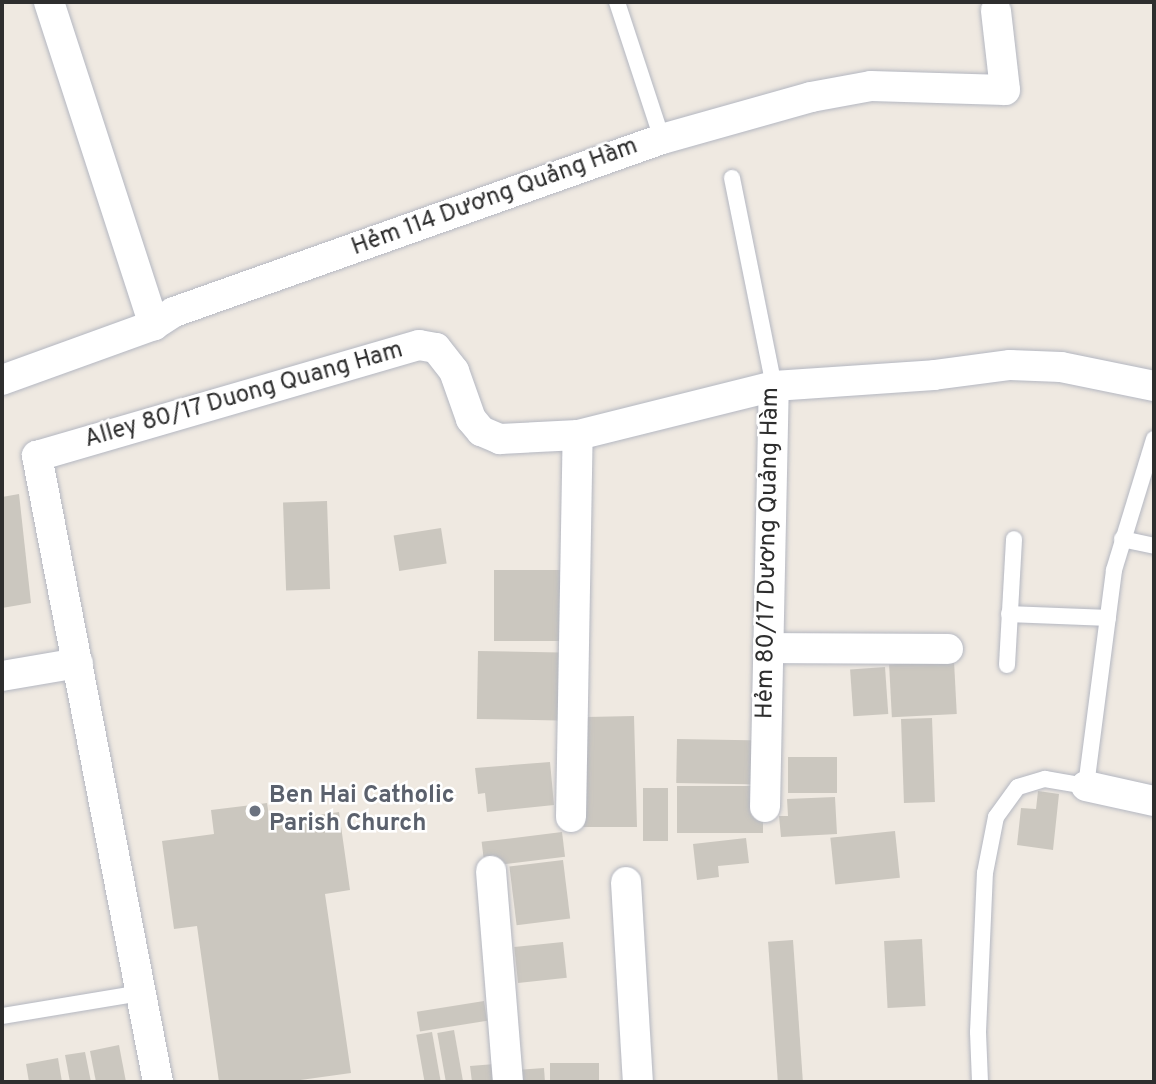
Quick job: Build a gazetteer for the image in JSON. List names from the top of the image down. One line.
{"streets":{"street":["Hẻm 114 Dương Quảng Hàm","Alley 80/17 Duong Quang Ham","Hẻm 80/17 Dương Quảng Hàm"]},"crossings":[["Alley 80/17 Duong Quang Ham","Hẻm 80/17 Dương Quảng Hàm"]],"places":["Ben Hai Catholic Parish Church"]}
